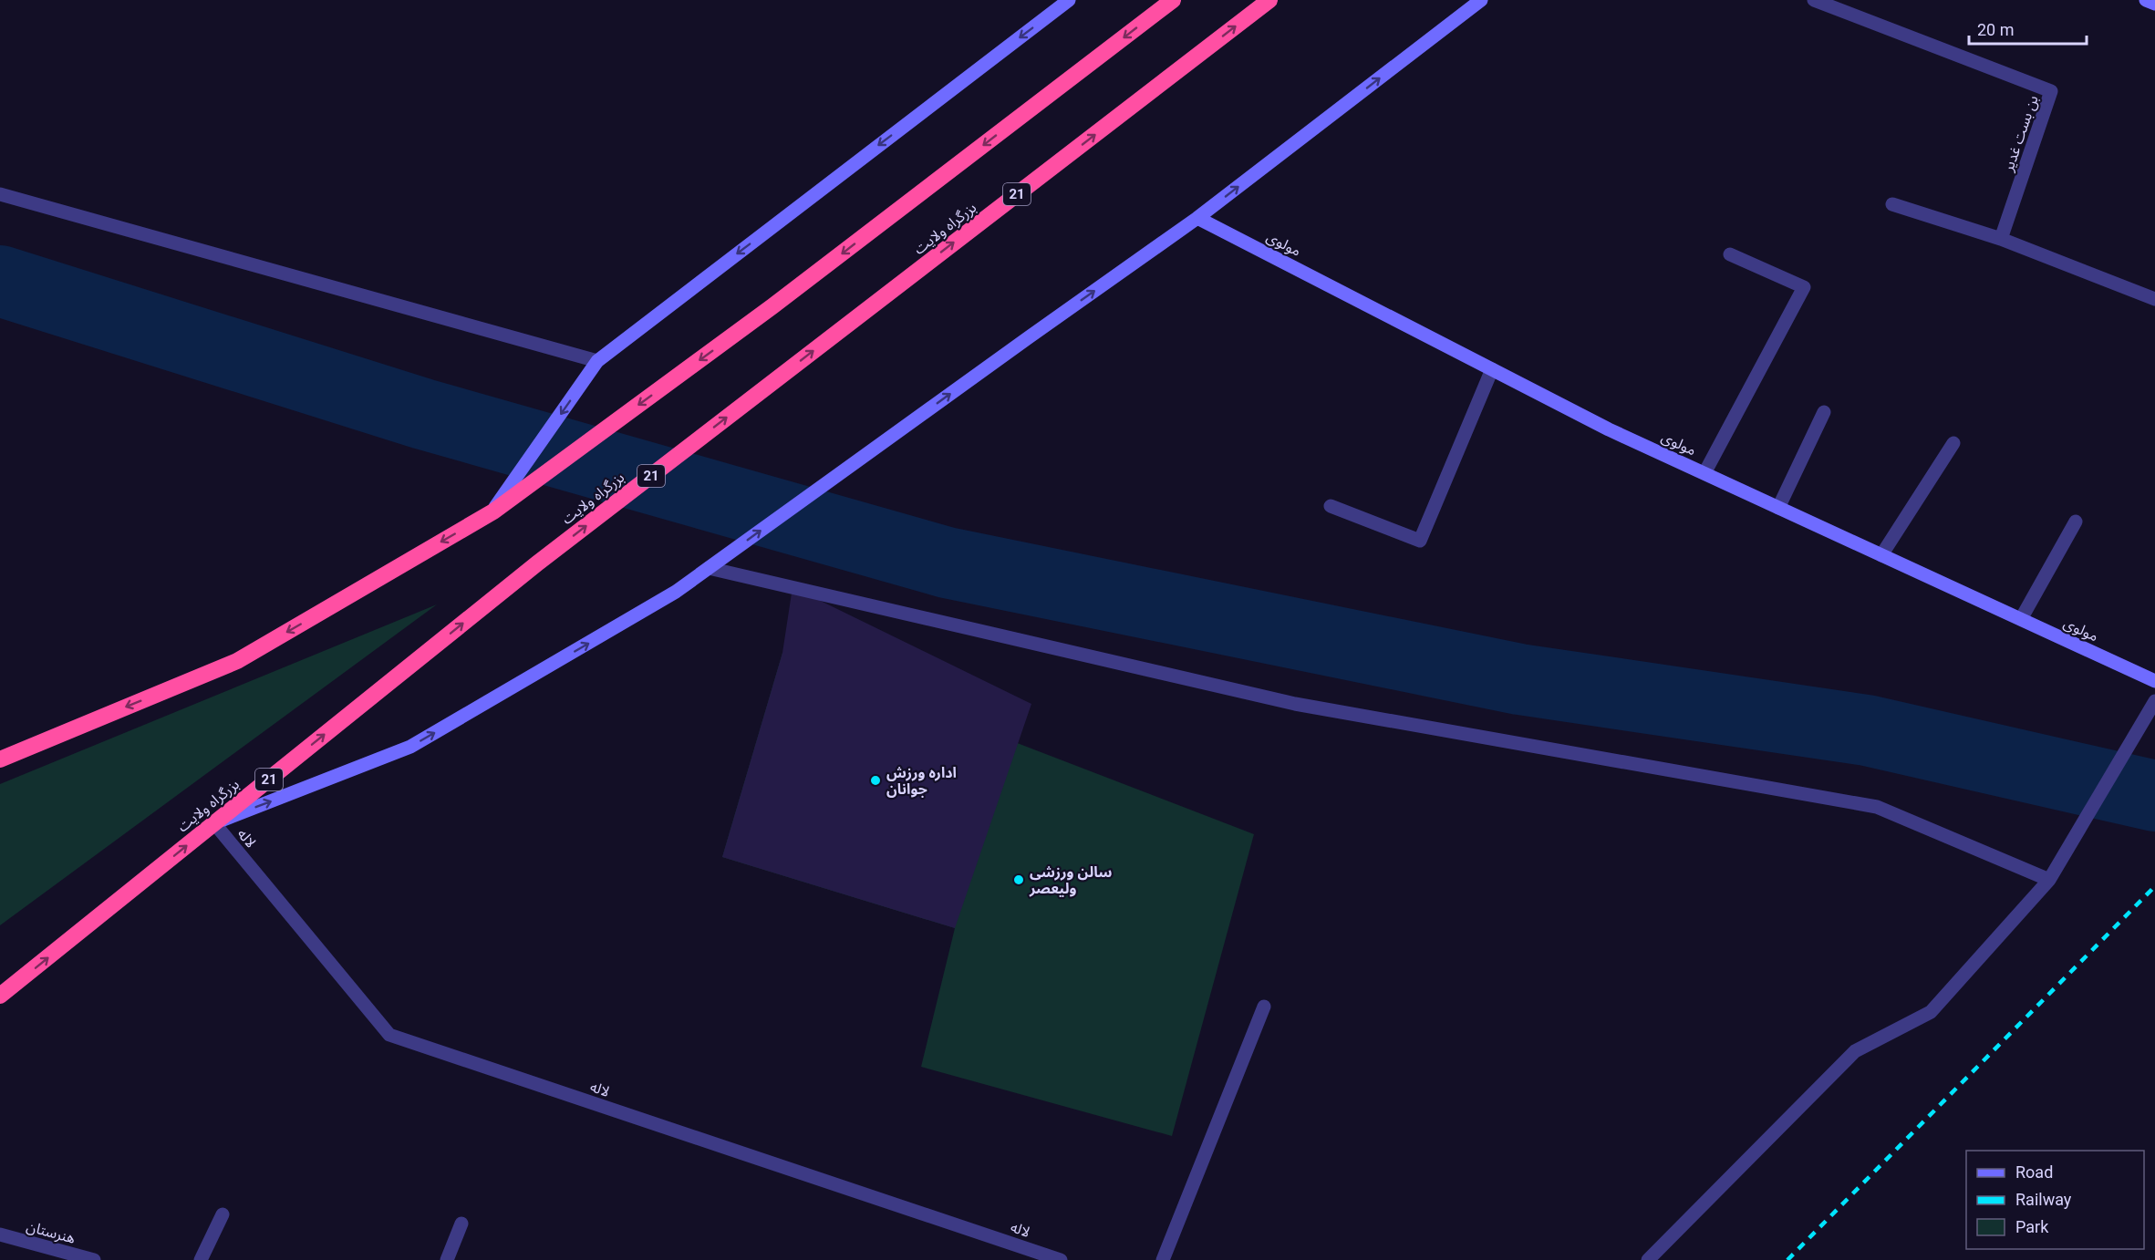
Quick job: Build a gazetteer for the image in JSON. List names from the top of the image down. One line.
{"streets":{"highway":["21","بزرگراه ولایت"],"street":["بن بست غدیر","مولوی","لاله","هنرستان"]},"crossings":[["بزرگراه ولایت","لاله"]],"places":["اداره ورزش جوانان","سالن ورزشی ولیعصر"],"legend":["Road","Railway","Park"],"scale_bar":"20 m"}
